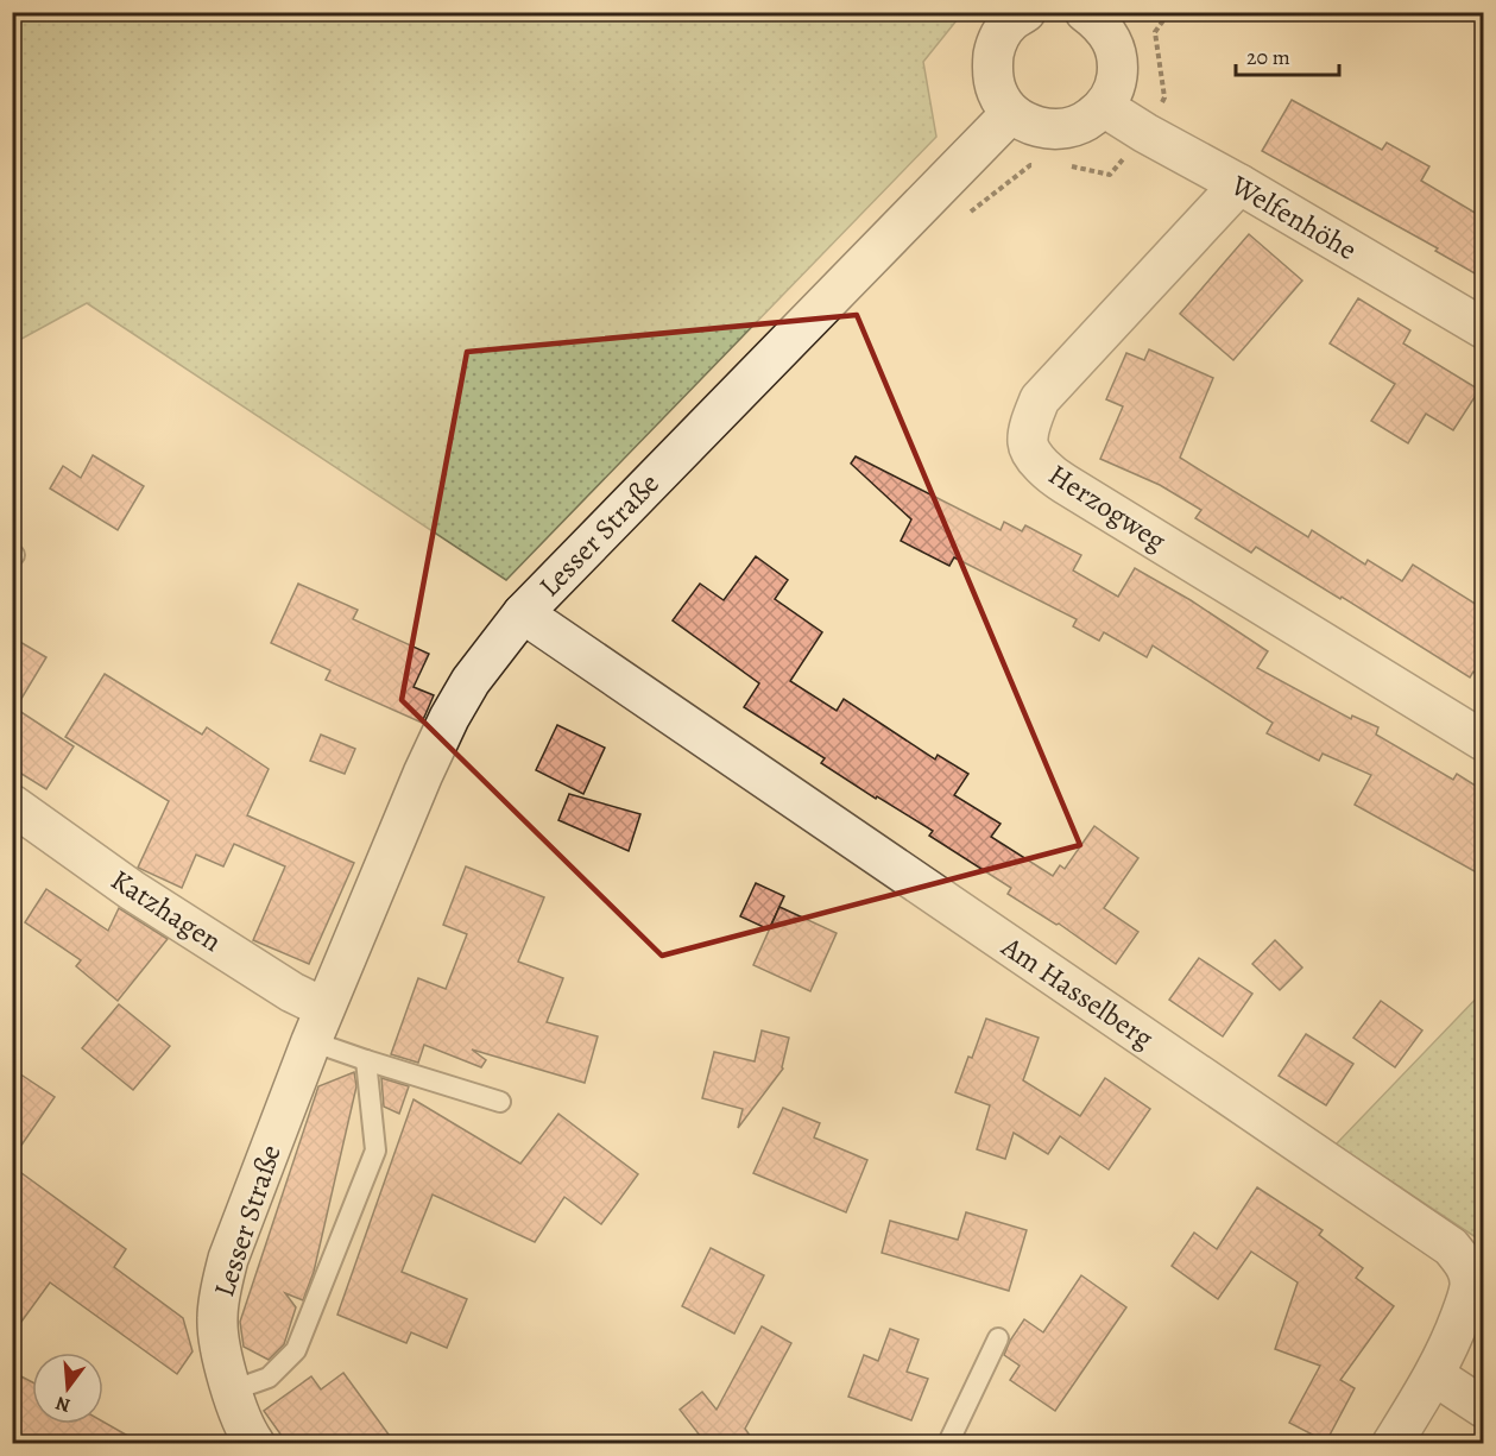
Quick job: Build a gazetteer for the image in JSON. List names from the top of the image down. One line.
{"streets":{"street":["Welfenhöhe","Herzogweg","Lesser Straße","Katzhagen","Am Hasselberg"]},"crossings":[["Welfenhöhe","Herzogweg"],["Lesser Straße","Katzhagen"],["Lesser Straße","Am Hasselberg"]],"scale_bar":"20 m","north":"bottom"}
